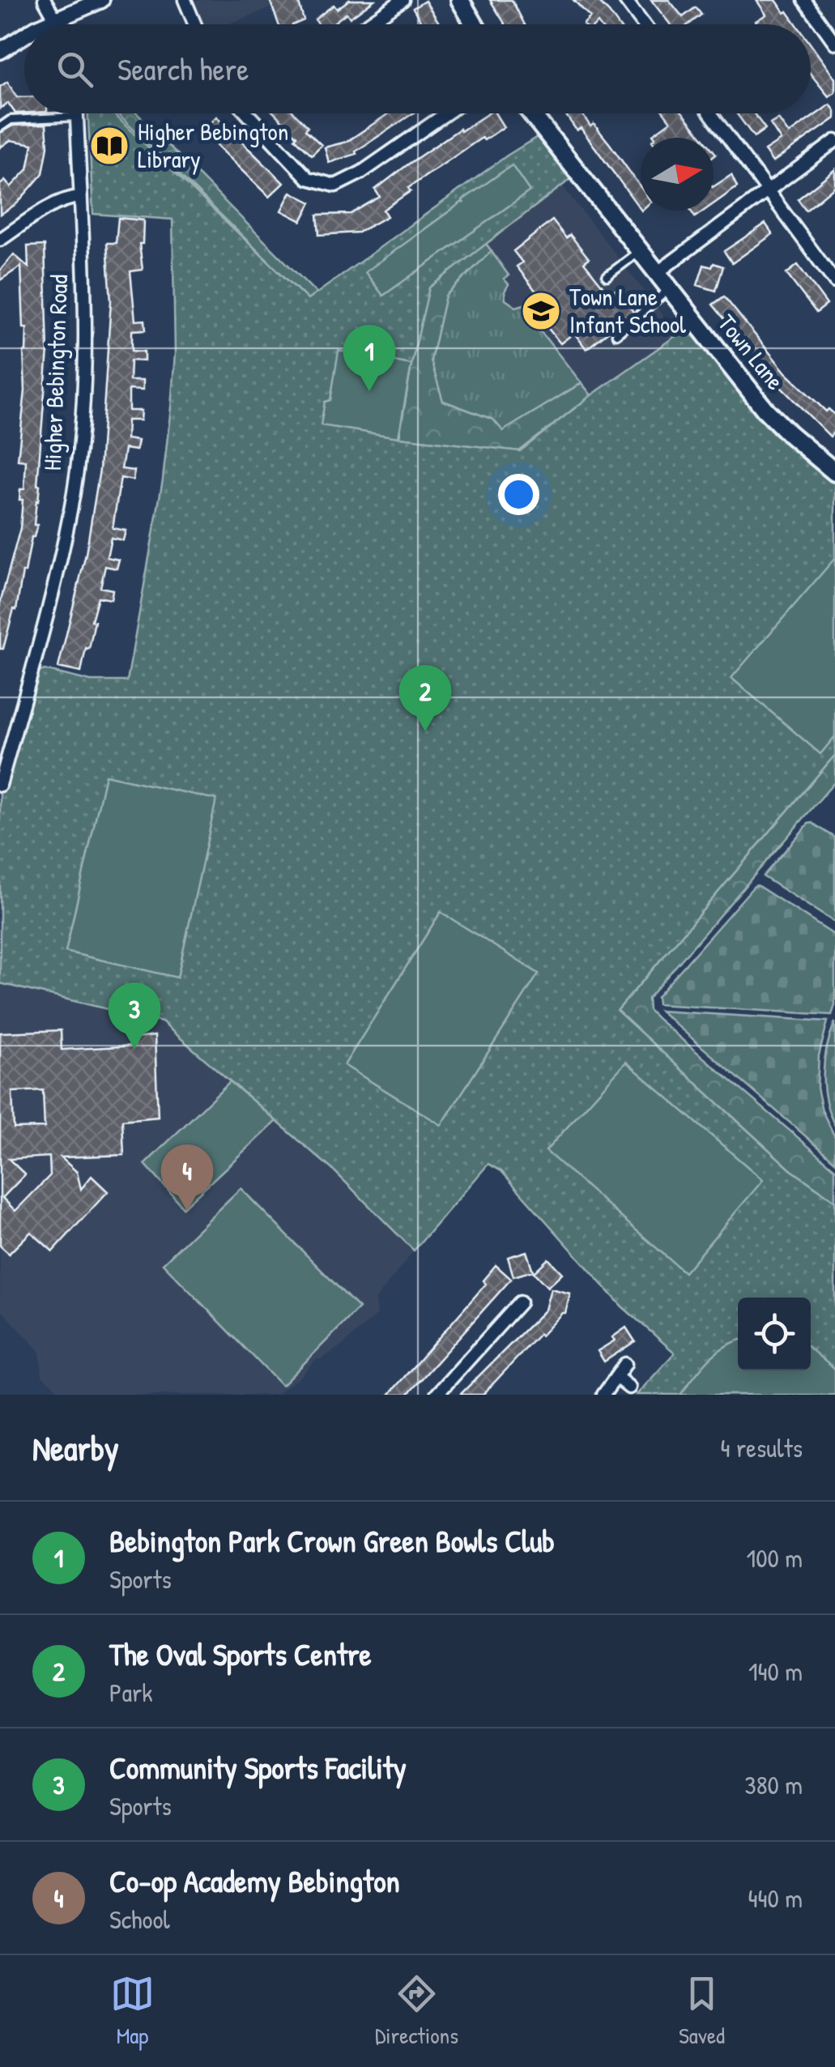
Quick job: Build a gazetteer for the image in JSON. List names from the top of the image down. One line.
{"streets":{"main road":["Town Lane"],"street":["Higher Bebington Road"]},"places":{"library":["Higher Bebington Library"],"school or university":["Town Lane Infant School"]},"north":"right","page":{"search":"Search here","pins":["1","2","3","4"],"heading":["Nearby","4 results"],"list":[{"mark":"1","name":"Bebington Park Crown Green Bowls Club","note":"Sports","value":"100 m"},{"mark":"2","name":"The Oval Sports Centre","note":"Park","value":"140 m"},{"mark":"3","name":"Community Sports Facility","note":"Sports","value":"380 m"},{"mark":"4","name":"Co-op Academy Bebington","note":"School","value":"440 m"}],"nav":["Map","Directions","Saved"]}}
